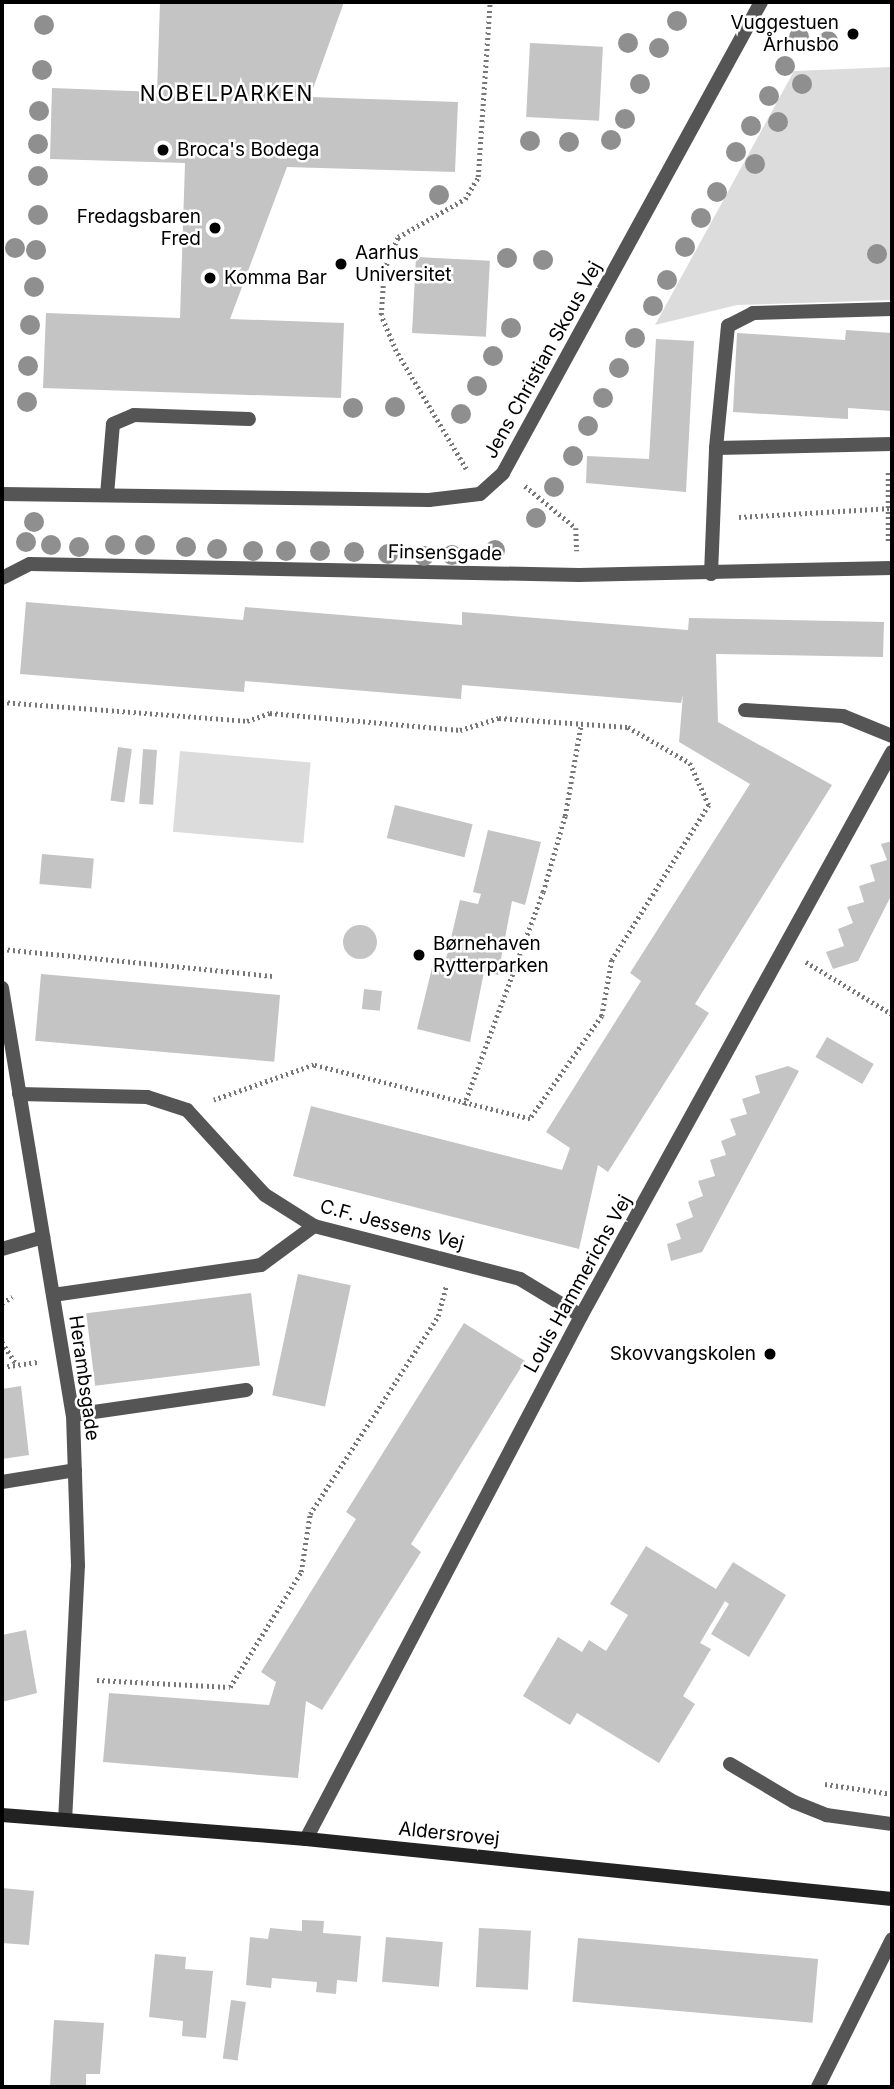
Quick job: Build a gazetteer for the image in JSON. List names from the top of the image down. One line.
{"streets":{"street":["Jens Christian Skous Vej","Finsensgade","C.F. Jessens Vej","Louis Hammerichs Vej","Herambsgade","Aldersrovej"]},"crossings":[["C.F. Jessens Vej","Louis Hammerichs Vej"],["C.F. Jessens Vej","Herambsgade"],["Louis Hammerichs Vej","Aldersrovej"],["Herambsgade","Aldersrovej"]],"districts":["NOBELPARKEN"],"places":["Vuggestuen Århusbo","Broca's Bodega","Fredagsbaren Fred","Aarhus Universitet","Komma Bar","Børnehaven Rytterparken","Skovvangskolen"]}
